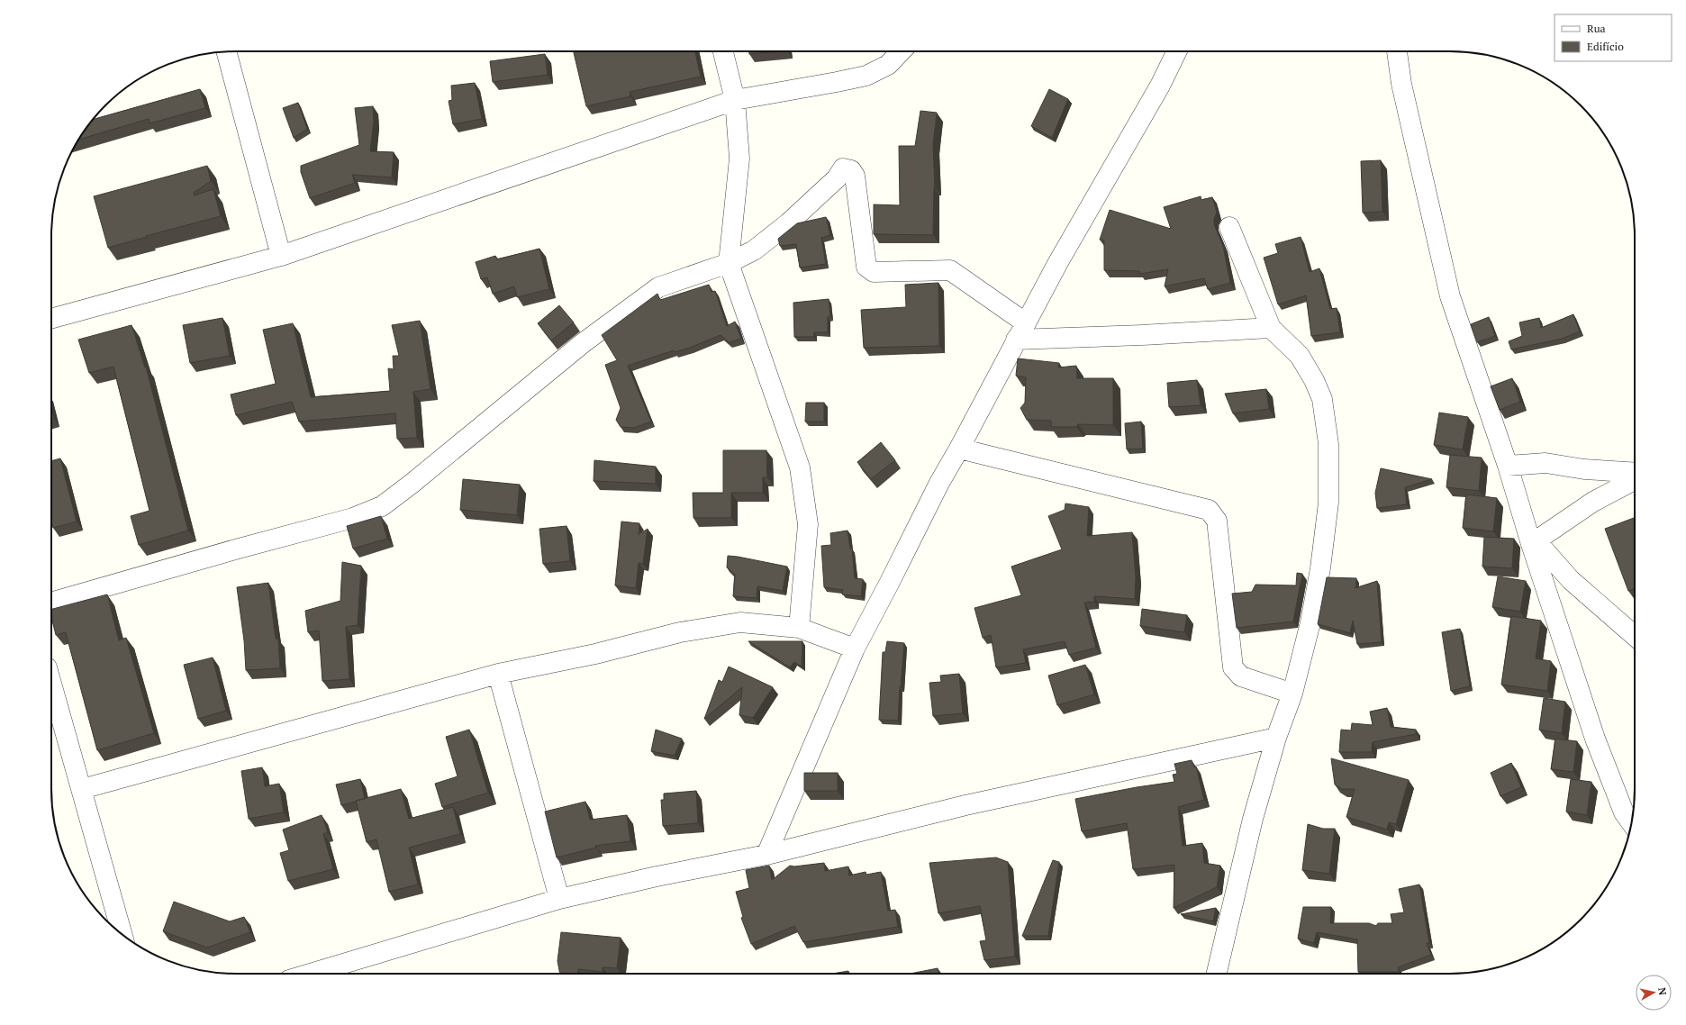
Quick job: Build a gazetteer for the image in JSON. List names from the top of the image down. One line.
{"legend":["Rua","Edifício"],"north":"right"}
